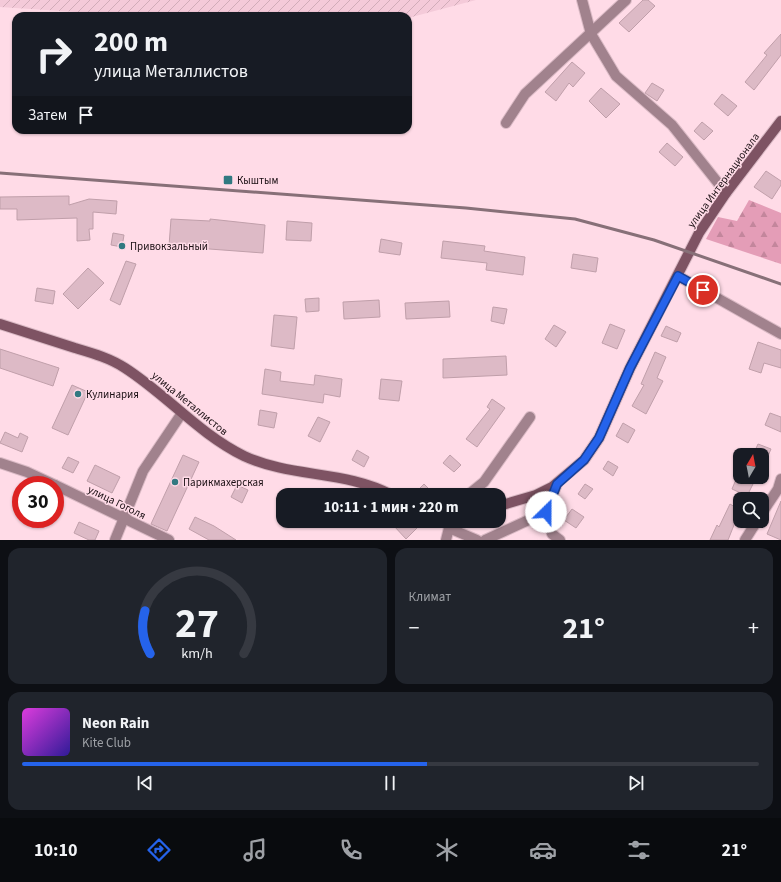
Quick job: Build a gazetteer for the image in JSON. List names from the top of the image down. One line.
{"streets":{"main road":["улица Интернационала","улица Металлистов"],"street":["улица Гоголя"]},"places":{"transit":["Кыштым"],"other":["Привокзальный","Кулинария","Парикмахерская"]},"north":"top","page":{"turn":["200 m","улица Металлистов"],"then":"Затем","limit":"30","trip":"10:11 · 1 мин · 220 m","tile":"Климат","heat":["−","21°","+"],"song":["Neon Rain","Kite Club"],"tabs":["10:10","21°"],"gauge":["27","km/h"]}}
